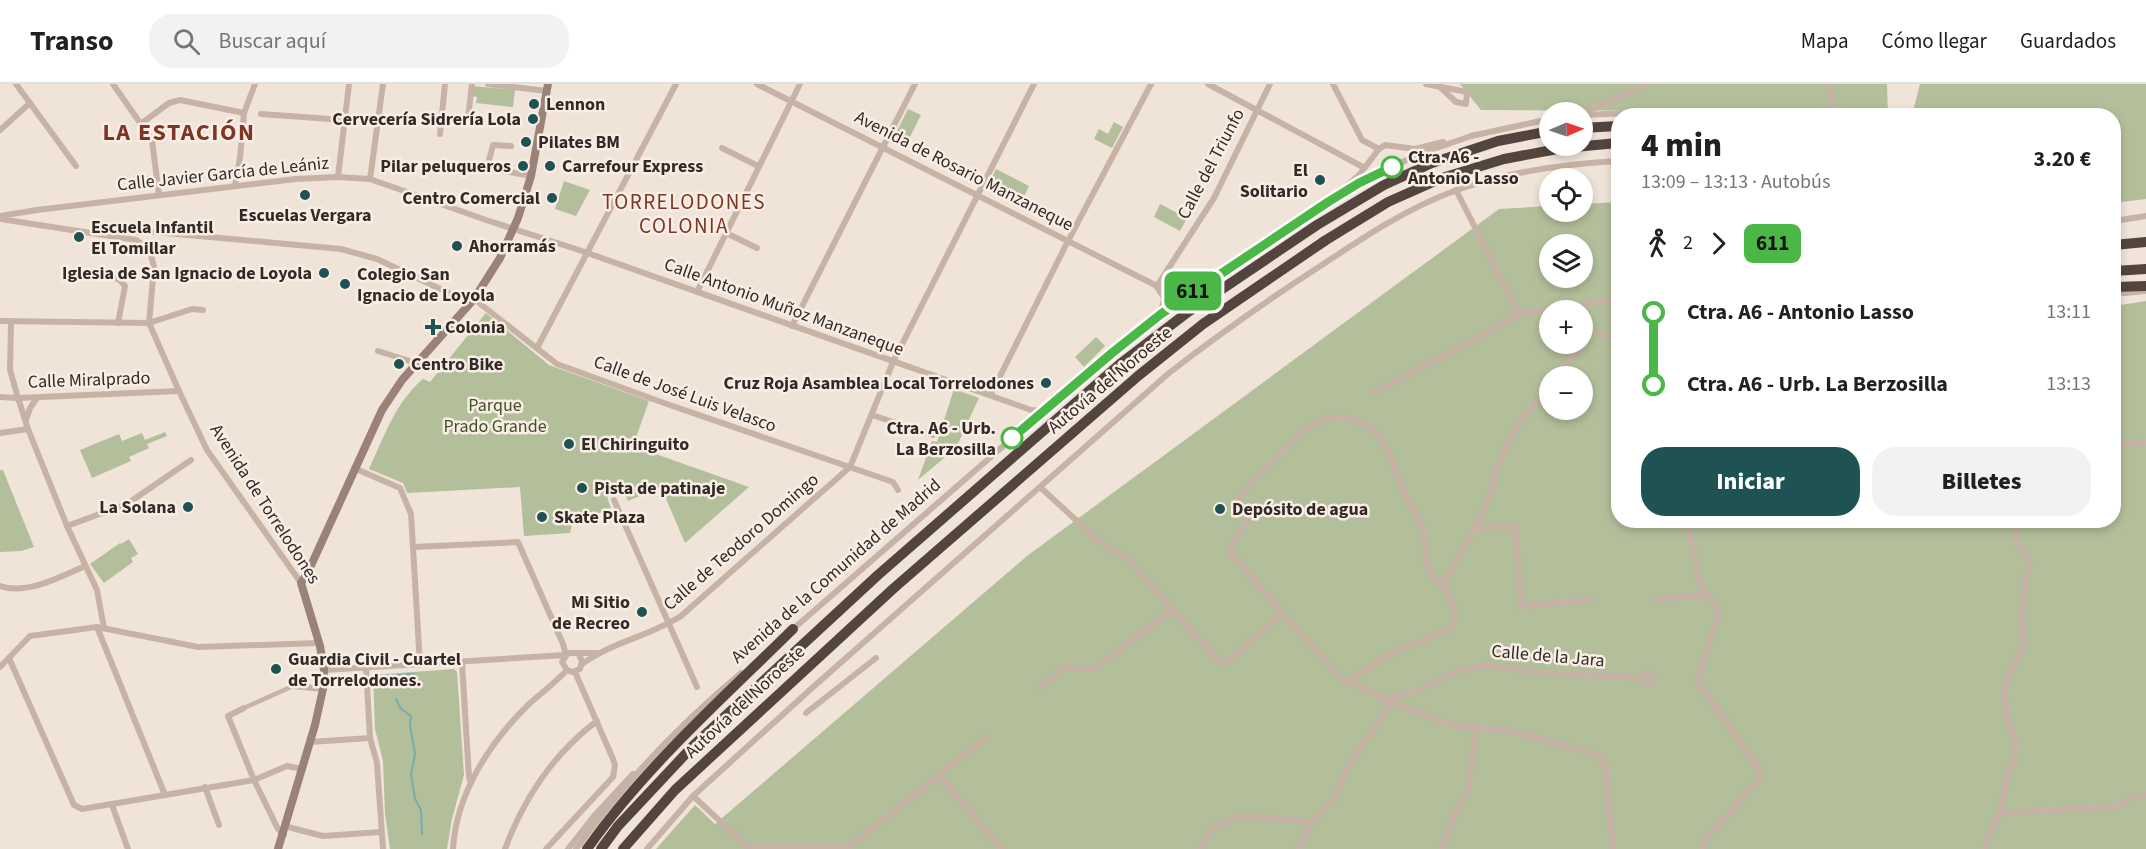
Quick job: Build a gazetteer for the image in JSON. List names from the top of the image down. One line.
{"streets":{"highway":["Autovía del Noroeste"],"main road":["Avenida de Torrelodones"],"street":["Calle del Triunfo","Avenida de Rosario Manzaneque","Calle Javier García de Leániz","Calle Antonio Muñoz Manzaneque","Calle Miralprado","Calle de José Luis Velasco","Calle de Teodoro Domingo","Avenida de la Comunidad de Madrid","Calle de la Jara"]},"crossings":[["Calle del Triunfo","Avenida de Rosario Manzaneque"],["Avenida de Rosario Manzaneque","Calle de Teodoro Domingo"],["Avenida de Rosario Manzaneque","Avenida de la Comunidad de Madrid"],["Calle Javier García de Leániz","Calle Antonio Muñoz Manzaneque"],["Calle Antonio Muñoz Manzaneque","Calle de Teodoro Domingo"],["Calle Antonio Muñoz Manzaneque","Avenida de la Comunidad de Madrid"],["Calle Miralprado","Avenida de Torrelodones"],["Calle de José Luis Velasco","Calle de Teodoro Domingo"]],"districts":["LA ESTACIÓN","TORRELODONES COLONIA"],"parks":["Parque Prado Grande"],"places":{"other":["Lennon","Cervecería Sidrería Lola","Pilates BM","Pilar peluqueros","Carrefour Express","Ctra. A6 - Antonio Lasso","El Solitario","Escuelas Vergara","Centro Comercial","Escuela Infantil El Tomillar","Ahorramás","Iglesia de San Ignacio de Loyola","Colegio San Ignacio de Loyola","Centro Bike","Cruz Roja Asamblea Local Torrelodones","Ctra. A6 - Urb. La Berzosilla","El Chiringuito","Pista de patinaje","La Solana","Depósito de agua","Skate Plaza","Mi Sitio de Recreo","Guardia Civil - Cuartel de Torrelodones."],"health":["Colonia"]},"lines":["bus line 611"],"north":"right","page":{"header":"Transo","search":"Buscar aquí","nav":["Mapa","Cómo llegar","Guardados"],"on_map":"611","map_buttons":["+","−"],"heading":["4 min","13:09 – 13:13 · Autobús","3.20 €"],"legs":["2","611"],"list":[{"name":"Ctra. A6 - Antonio Lasso","value":"13:11"},{"name":"Ctra. A6 - Urb. La Berzosilla","value":"13:13"}],"buttons":["Iniciar","Billetes"]}}
